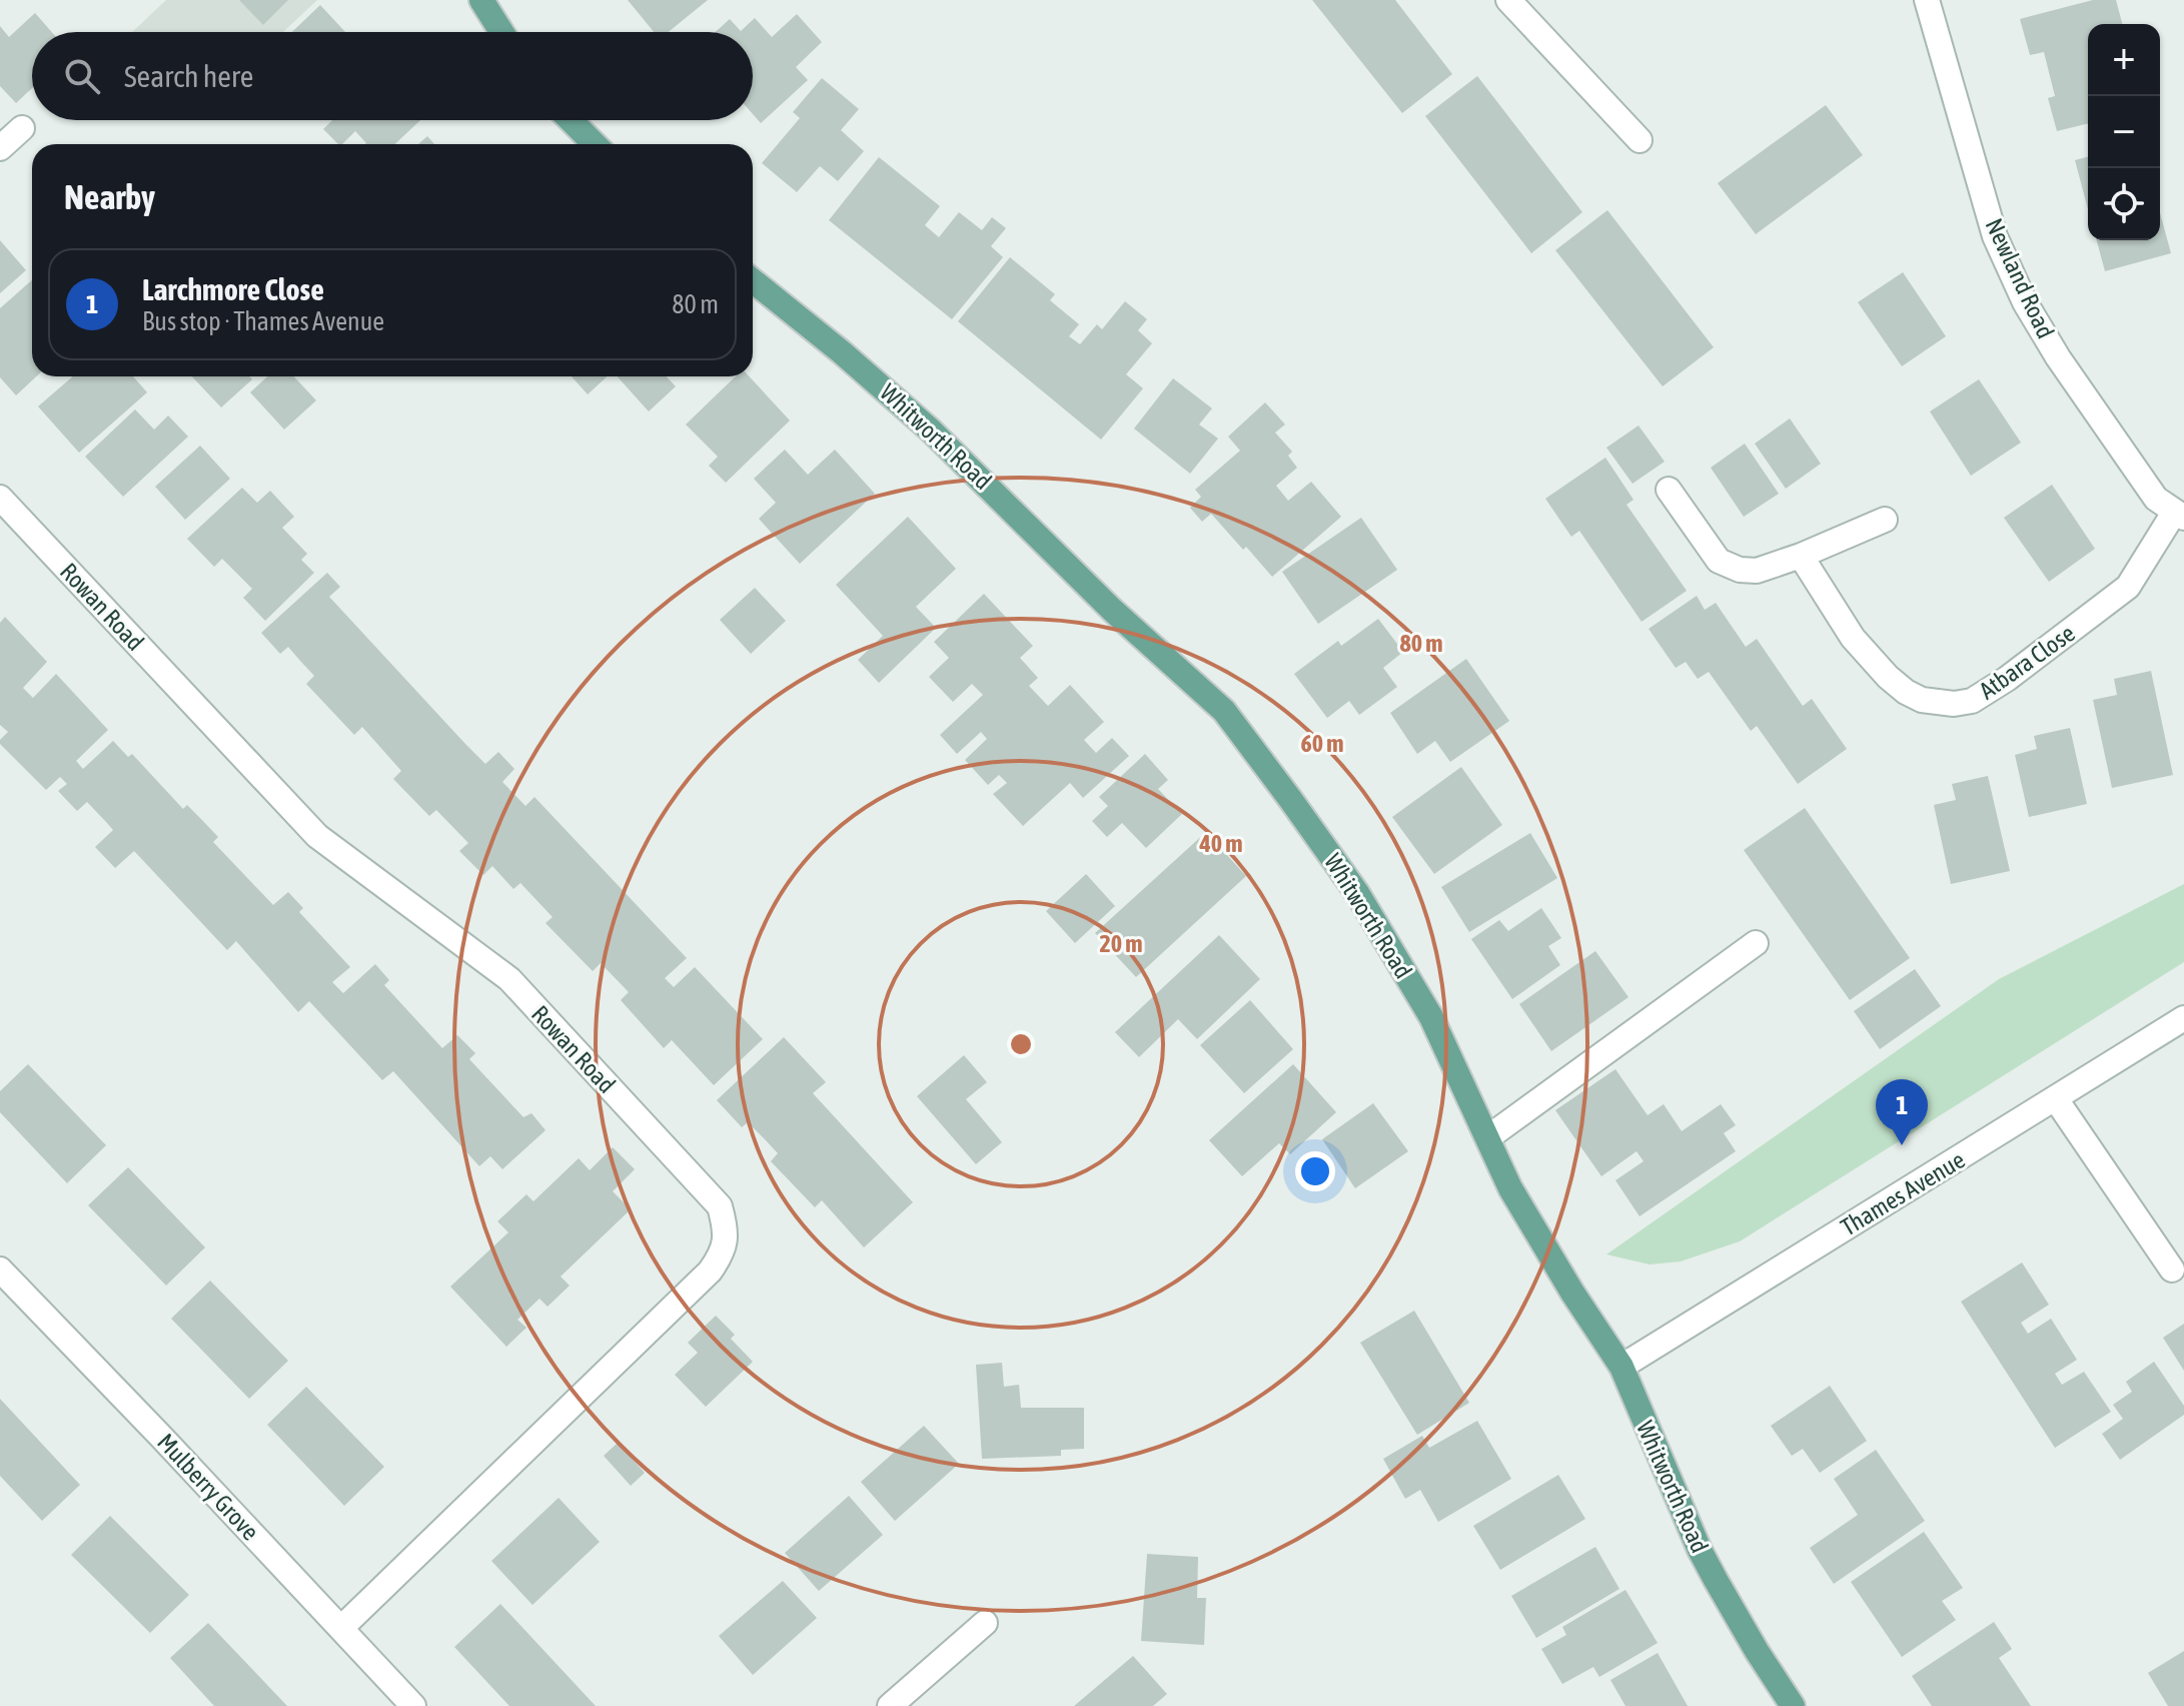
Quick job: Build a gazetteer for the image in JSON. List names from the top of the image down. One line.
{"streets":{"main road":["Whitworth Road"],"street":["Newland Road","Rowan Road","Atbara Close","Thames Avenue","Mulberry Grove"]},"crossings":[["Newland Road","Atbara Close"],["Whitworth Road","Thames Avenue"],["Rowan Road","Mulberry Grove"]],"page":{"map_buttons":["+","−"],"search":"Search here","heading":"Nearby","list":[{"mark":"1","name":"Larchmore Close","note":"Bus stop · Thames Avenue","value":"80 m"}],"pins":"1"},"rings":["80 m","60 m","40 m","20 m"]}
